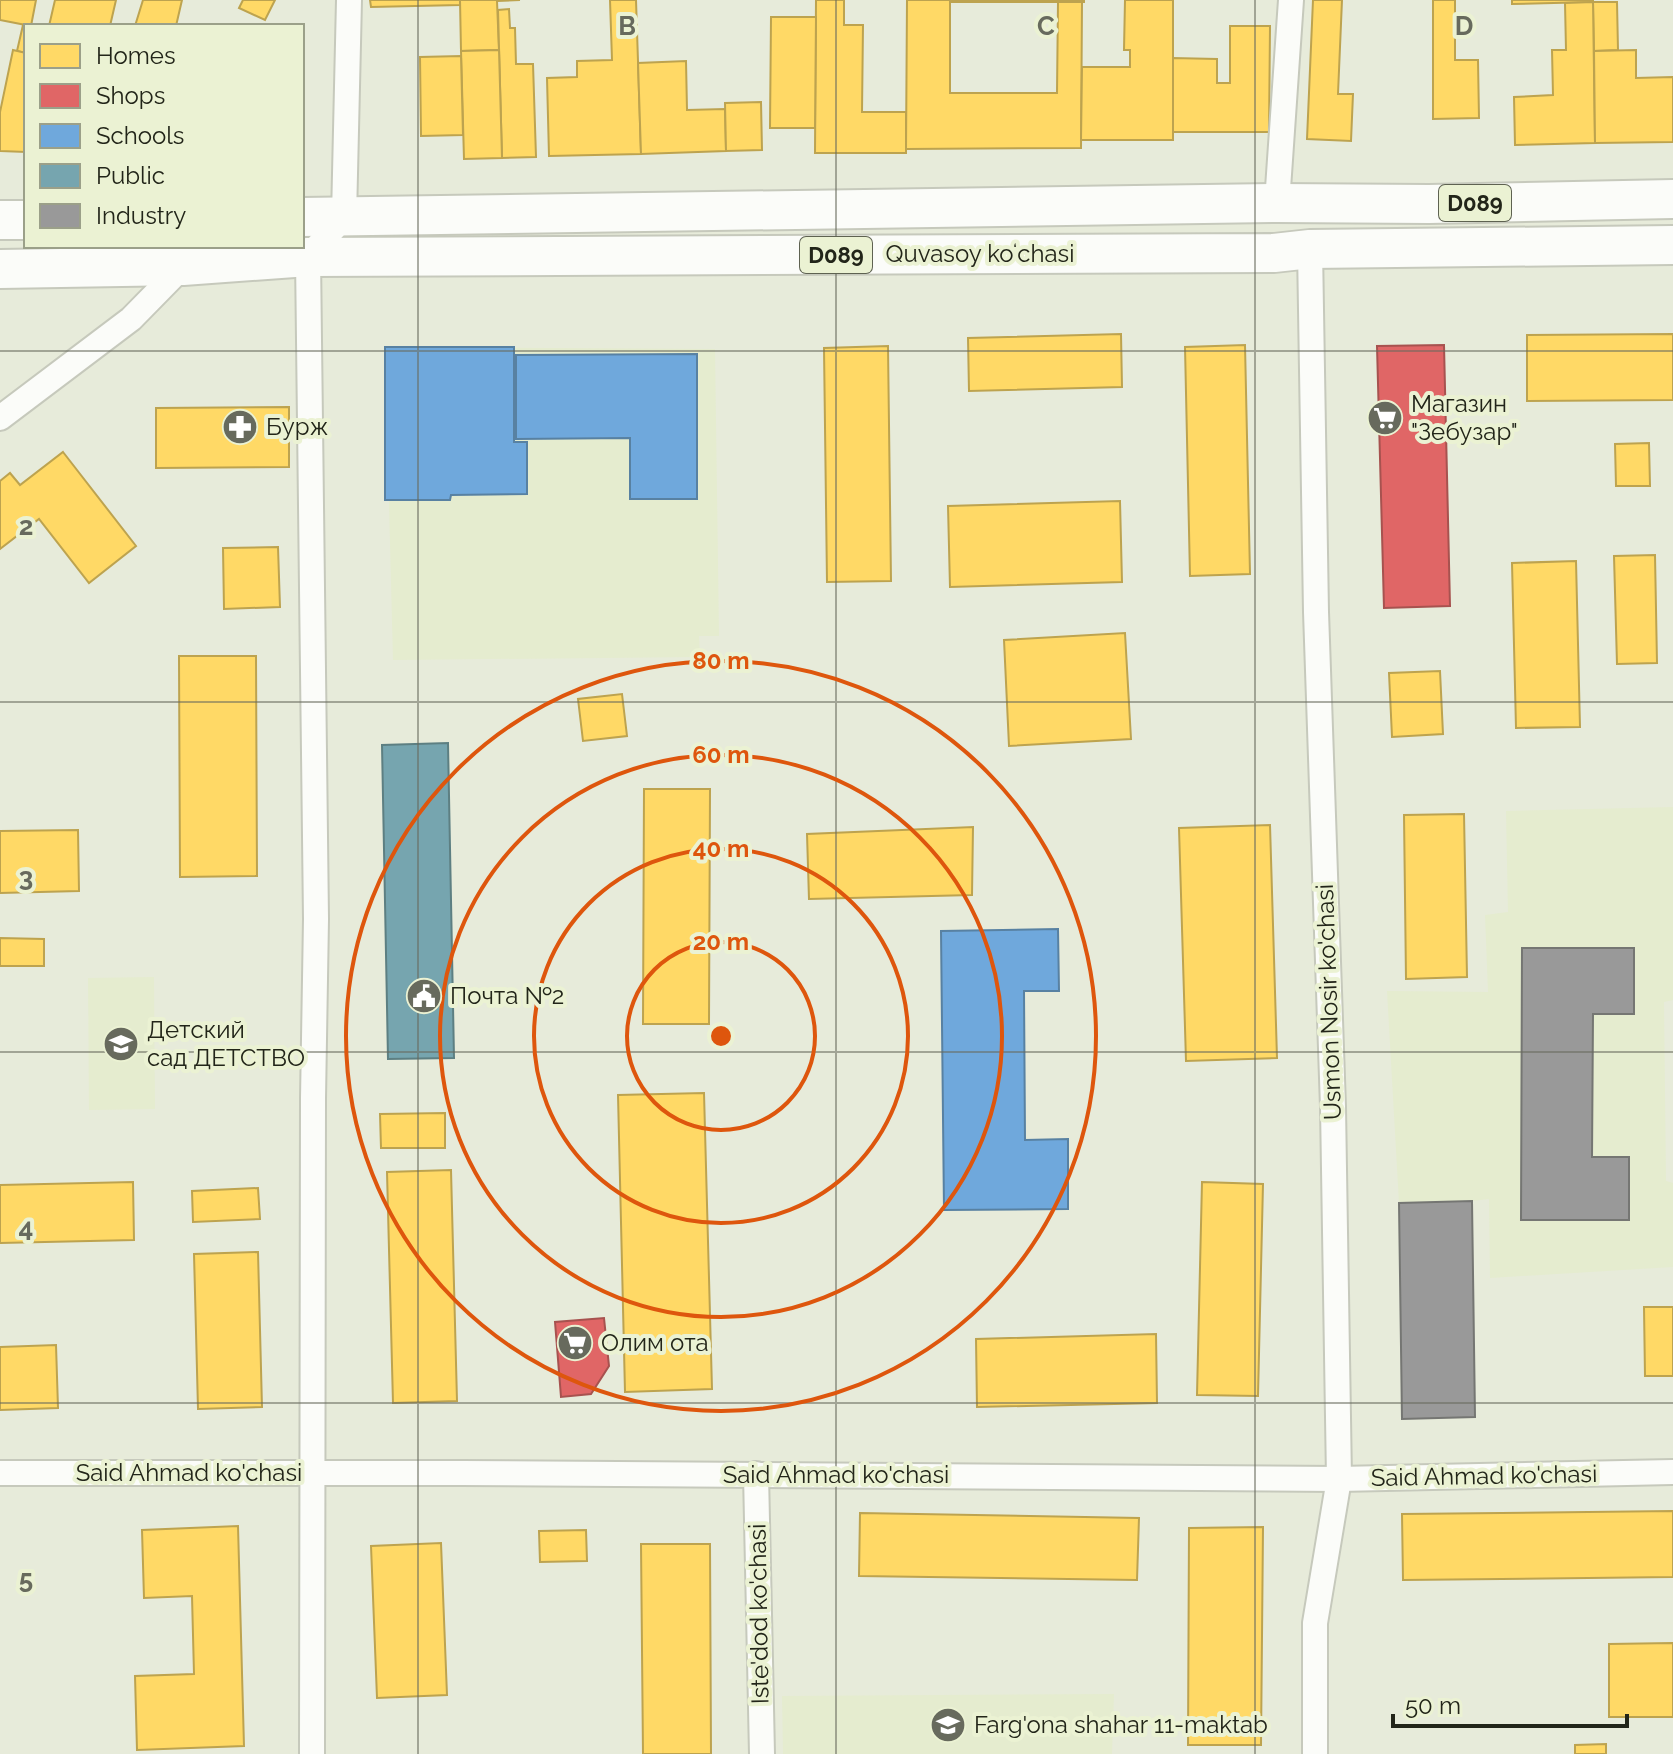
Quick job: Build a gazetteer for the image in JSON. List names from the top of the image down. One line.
{"streets":{"main road":["D089","Quvasoy koʻchasi"],"street":["Usmon Nosir ko'chasi","Said Ahmad ko'chasi","Iste'dod ko'chasi"]},"crossings":[["Quvasoy koʻchasi","Usmon Nosir ko'chasi"],["Usmon Nosir ko'chasi","Said Ahmad ko'chasi"],["Said Ahmad ko'chasi","Iste'dod ko'chasi"]],"places":{"supermarket":["Магазин \"Зебузар\"","Олим ота"],"pharmacy":["Бурж"],"public building":["Почта №2"],"school or university":["Детский сад ДЕТСТВО","Farg'ona shahar 11-maktab"]},"legend":["Homes","Shops","Schools","Public","Industry"],"scale_bar":"50 m","grid":{"columns":["B","C","D"],"rows":["2","3","4","5"]},"rings":["80 m","60 m","40 m","20 m"]}
